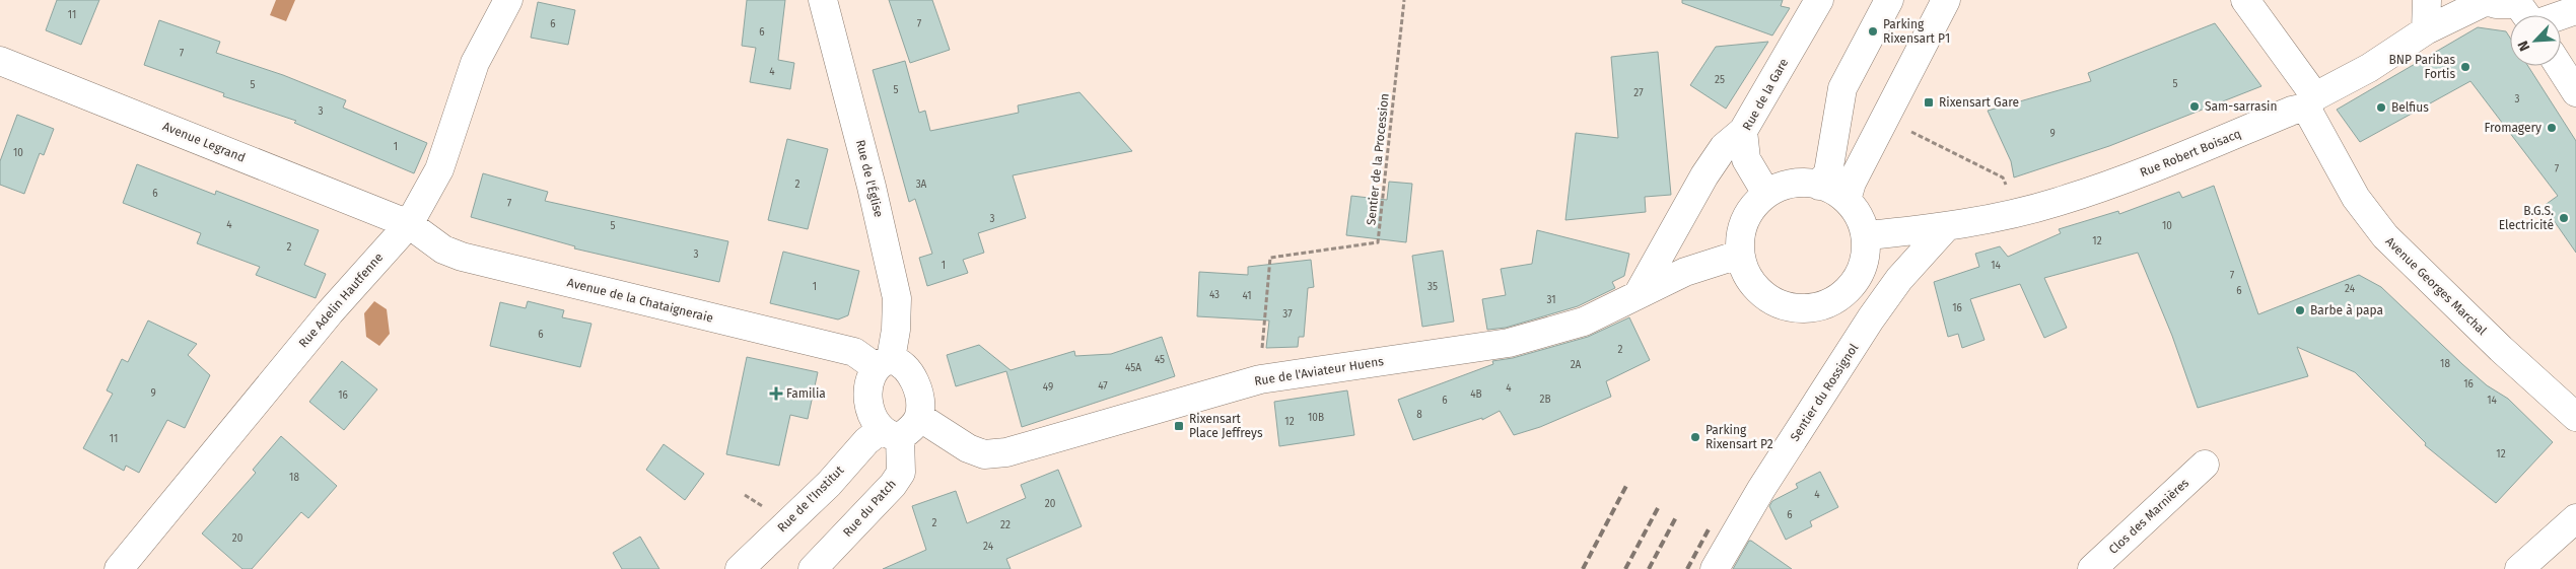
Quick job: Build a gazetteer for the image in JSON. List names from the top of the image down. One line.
{"streets":{"street":["Rue de la Gare","Avenue Legrand","Rue Robert Boisacq","Rue de l'Église","Avenue Georges Marchal","Rue Adelin Hautfenne","Avenue de la Chataigneraie","Rue de l'Aviateur Huens","Sentier du Rossignol","Rue de l'Institut","Rue du Patch","Clos des Marnières"],"path":["Sentier de la Procession"]},"crossings":[["Rue de la Gare","Rue Robert Boisacq"],["Rue de la Gare","Rue de l'Aviateur Huens"],["Avenue Legrand","Rue Adelin Hautfenne"],["Avenue Legrand","Avenue de la Chataigneraie"],["Rue Robert Boisacq","Avenue Georges Marchal"],["Rue Robert Boisacq","Rue de l'Aviateur Huens"],["Rue Robert Boisacq","Sentier du Rossignol"],["Sentier de la Procession","Rue de l'Aviateur Huens"],["Rue de l'Église","Avenue de la Chataigneraie"],["Rue de l'Église","Rue de l'Aviateur Huens"],["Rue de l'Église","Rue de l'Institut"],["Rue de l'Église","Rue du Patch"],["Rue Adelin Hautfenne","Avenue de la Chataigneraie"],["Avenue de la Chataigneraie","Rue de l'Aviateur Huens"],["Avenue de la Chataigneraie","Rue de l'Institut"],["Avenue de la Chataigneraie","Rue du Patch"],["Rue de l'Aviateur Huens","Rue de l'Institut"],["Rue de l'Aviateur Huens","Rue du Patch"],["Rue de l'Institut","Rue du Patch"]],"places":{"other":["Parking Rixensart P1","BNP Paribas Fortis","Sam-sarrasin","Belfius","Fromagery","B.G.S. Electricité","Barbe à papa","Parking Rixensart P2"],"transit":["Rixensart Gare","Rixensart Place Jeffreys"],"health":["Familia"]},"house_numbers":["11","6","7","6","7","4","25","5","5","5","27","3","3","9","1","10","7","2","3A","6","7","3","4","5","10","12","2","3","1","14","7","1","35","24","6","43","41","31","16","37","6","2","45","18","2A","45A","16","47","49","4","9","4B","16","2B","6","14","8","10B","12","11","12","18","4","20","6","2","22","20","24"],"north":"bottom left"}
